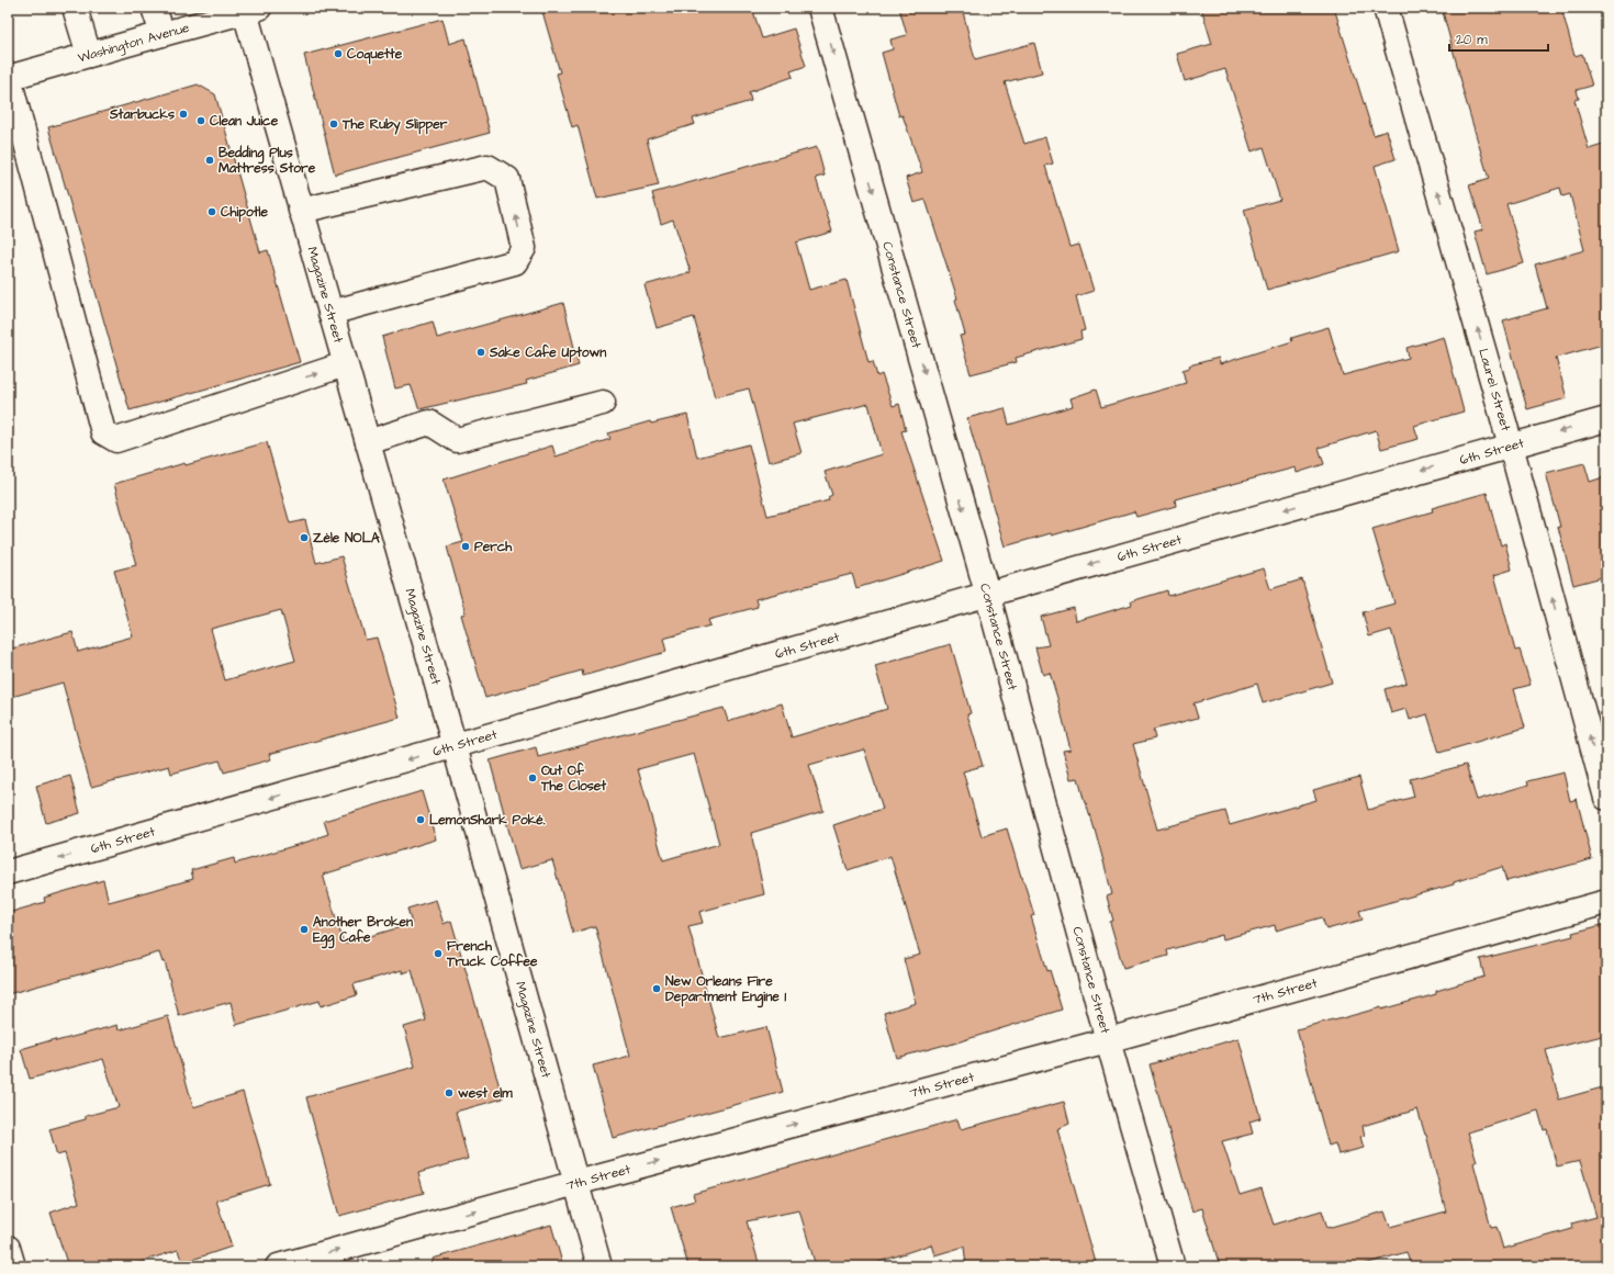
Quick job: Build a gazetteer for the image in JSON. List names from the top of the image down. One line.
{"streets":{"street":["Washington Avenue","Constance Street","Magazine Street","Laurel Street","6th Street","7th Street"]},"crossings":[["Washington Avenue","Magazine Street"],["Constance Street","6th Street"],["Constance Street","7th Street"],["Magazine Street","6th Street"],["Magazine Street","7th Street"],["Laurel Street","6th Street"]],"one_way":["Constance Street","Laurel Street","6th Street","7th Street"],"places":["Coquette","Starbucks","Clean Juice","The Ruby Slipper","Bedding Plus Mattress Store","Chipotle","Sake Cafe Uptown","Zèle NOLA","Perch","Out Of The Closet","LemonShark Poké.","Another Broken Egg Cafe","French Truck Coffee","New Orleans Fire Department Engine 1","west elm"],"scale_bar":"20 m"}
